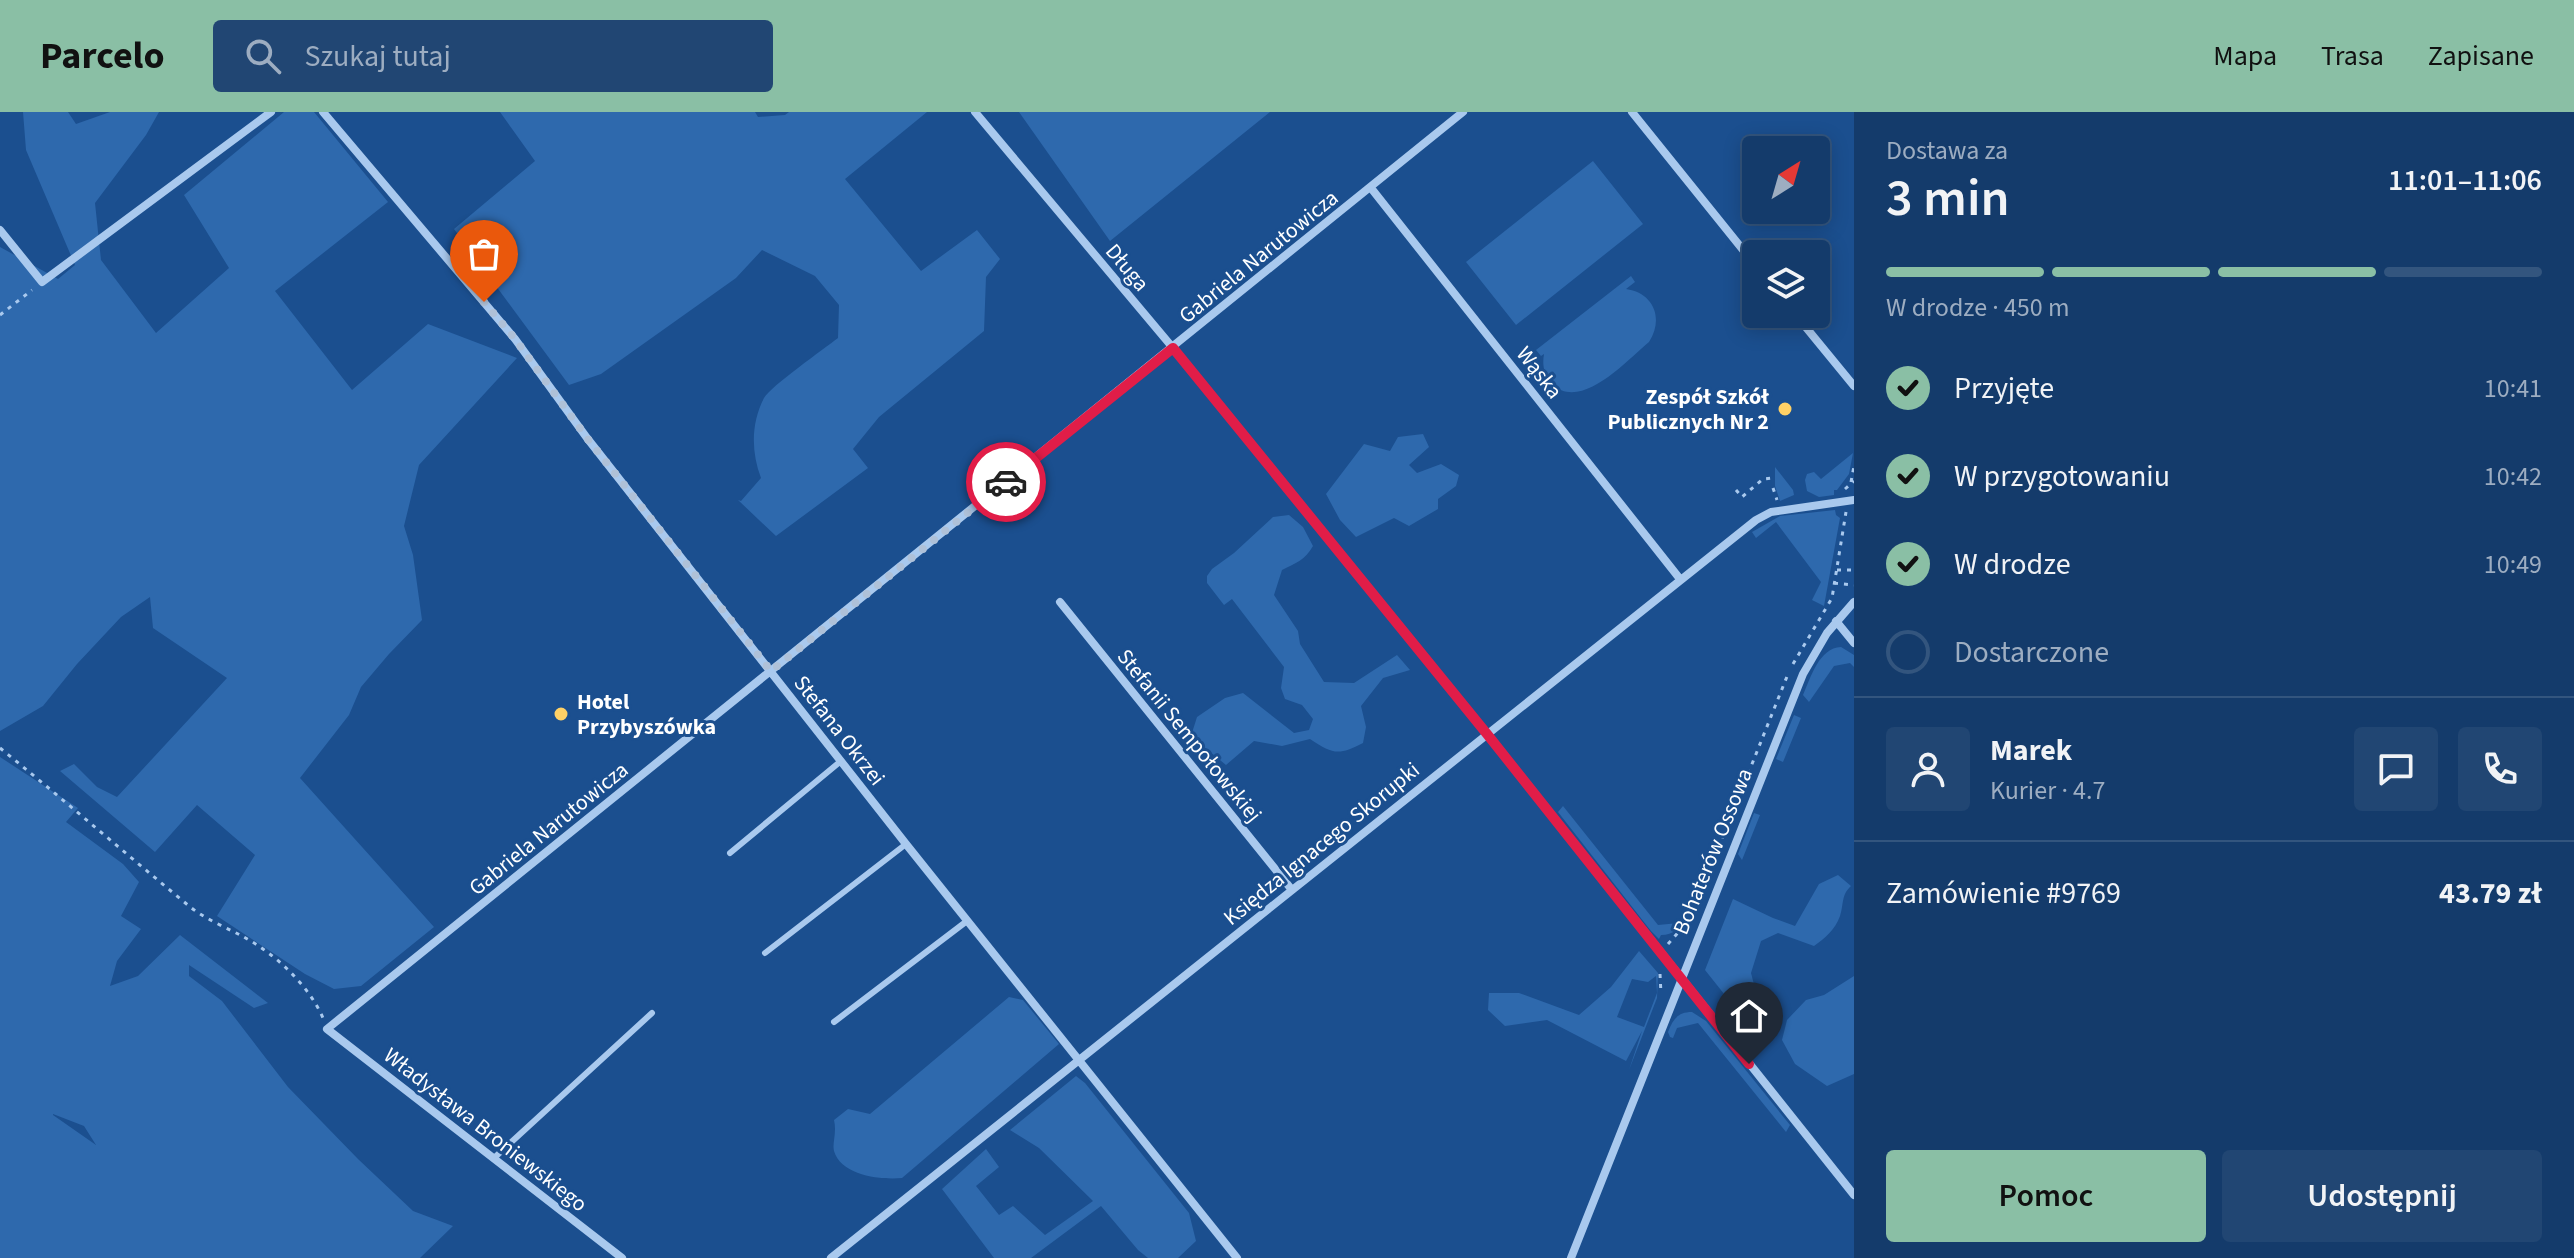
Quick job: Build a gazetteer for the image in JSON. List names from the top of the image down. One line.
{"streets":{"street":["Gabriela Narutowicza","Długa","Wąska","Stefana Okrzei","Stefanii Sempołowskiej","Księdza Ignacego Skorupki","Bohaterów Ossowa","Władysława Broniewskiego"]},"crossings":[["Gabriela Narutowicza","Długa"],["Gabriela Narutowicza","Wąska"],["Gabriela Narutowicza","Stefana Okrzei"],["Gabriela Narutowicza","Władysława Broniewskiego"],["Długa","Księdza Ignacego Skorupki"],["Długa","Bohaterów Ossowa"],["Wąska","Księdza Ignacego Skorupki"],["Stefana Okrzei","Księdza Ignacego Skorupki"],["Stefanii Sempołowskiej","Księdza Ignacego Skorupki"]],"places":["Zespół Szkół Publicznych Nr 2","Hotel Przybyszówka"],"north":"top right","page":{"header":"Parcelo","search":"Szukaj tutaj","nav":["Mapa","Trasa","Zapisane"],"heading":["3 min","Dostawa za","11:01–11:06"],"panel":["Marek","Kurier · 4.7","Zamówienie #9769","43.79 zł"],"bar":"W drodze · 450 m","list":[["Przyjęte","10:41"],["W przygotowaniu","10:42"],["W drodze","10:49"],"Dostarczone"],"buttons":["Pomoc","Udostępnij"]}}
